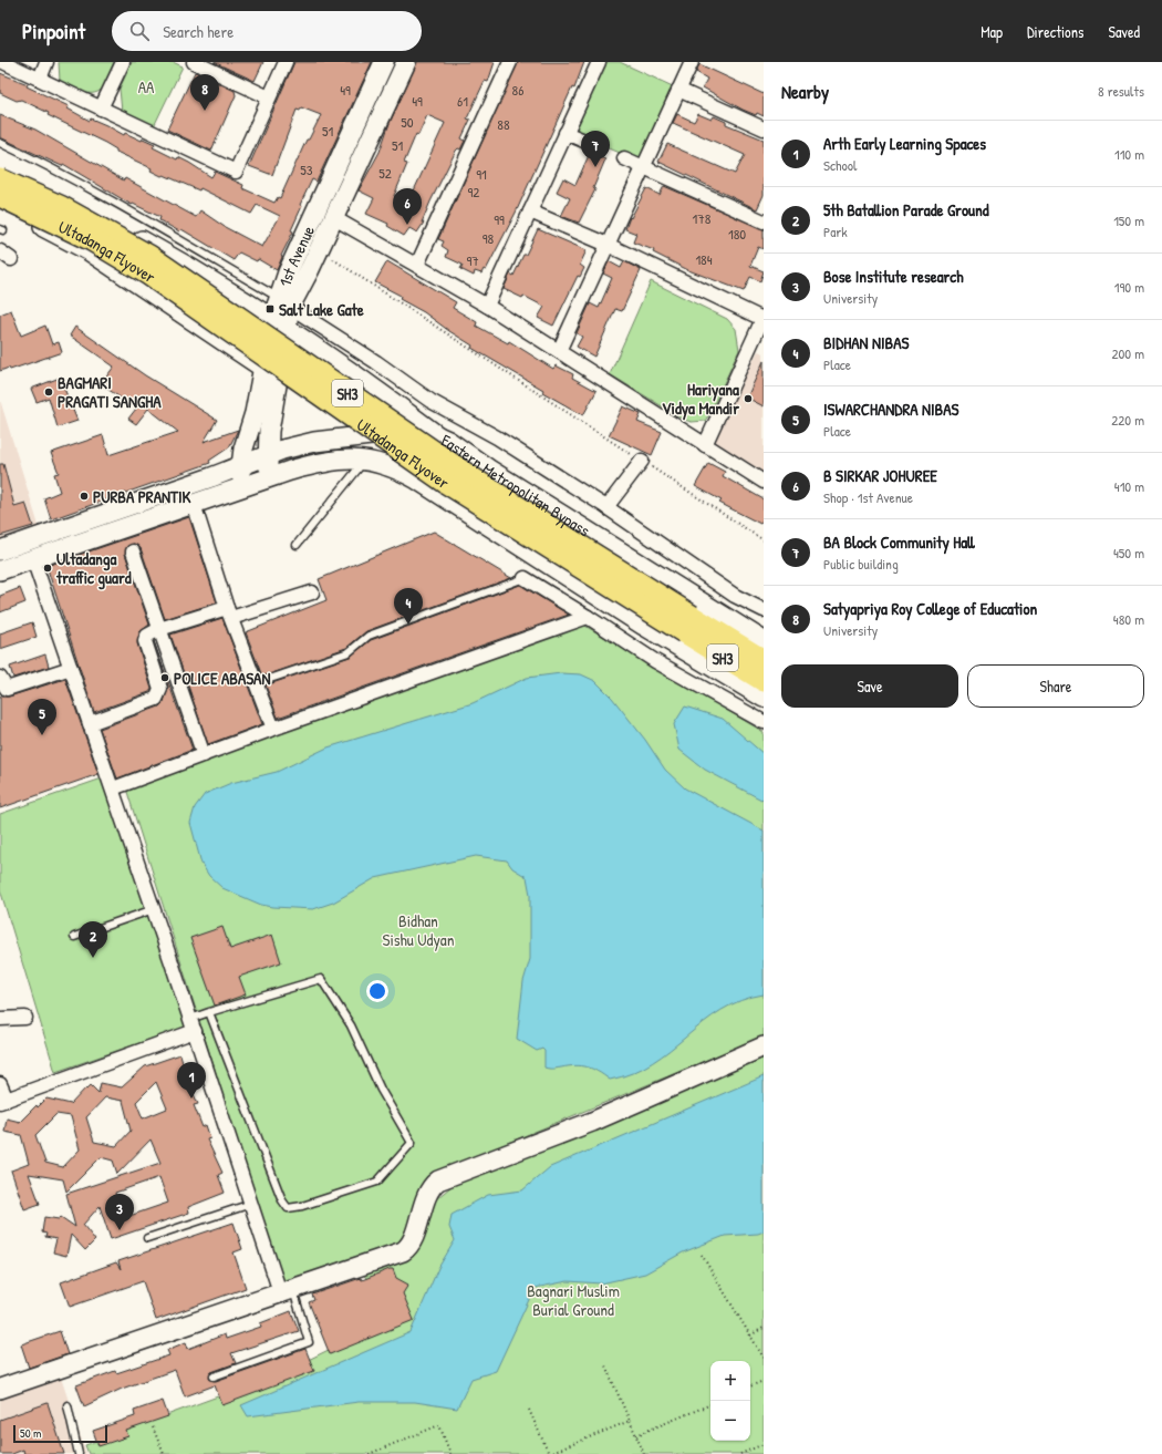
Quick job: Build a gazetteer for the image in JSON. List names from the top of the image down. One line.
{"streets":{"main road":["Ultadanga Flyover","1st Avenue","SH3","Eastern Metropolitan Bypass"]},"parks":["AA","Bidhan Sishu Udyan","Bagnari Muslim Burial Ground"],"places":{"transit":["Salt Lake Gate"],"other":["BAGMARI PRAGATI SANGHA","Hariyana Vidya Mandir","PURBA PRANTIK","Ultadanga traffic guard","POLICE ABASAN"]},"house_numbers":["49","86","49","61","50","88","51","51","53","52","91","92","178","99","180","98","184","97"],"scale_bar":"50 m","page":{"header":"Pinpoint","search":"Search here","nav":["Map","Directions","Saved"],"heading":["Nearby","8 results"],"pins":["8","7","6","4","5","2","1","3"],"list":[{"mark":"1","name":"Arth Early Learning Spaces","note":"School","value":"110 m"},{"mark":"2","name":"5th Batallion Parade Ground","note":"Park","value":"150 m"},{"mark":"3","name":"Bose Institute research","note":"University","value":"190 m"},{"mark":"4","name":"BIDHAN NIBAS","note":"Place","value":"200 m"},{"mark":"5","name":"ISWARCHANDRA NIBAS","note":"Place","value":"220 m"},{"mark":"6","name":"B SIRKAR JOHUREE","note":"Shop · 1st Avenue","value":"410 m"},{"mark":"7","name":"BA Block Community Hall","note":"Public building","value":"450 m"},{"mark":"8","name":"Satyapriya Roy College of Education","note":"University","value":"480 m"}],"buttons":["Save","Share"],"map_buttons":["+","−"],"scale":"50 m"}}
